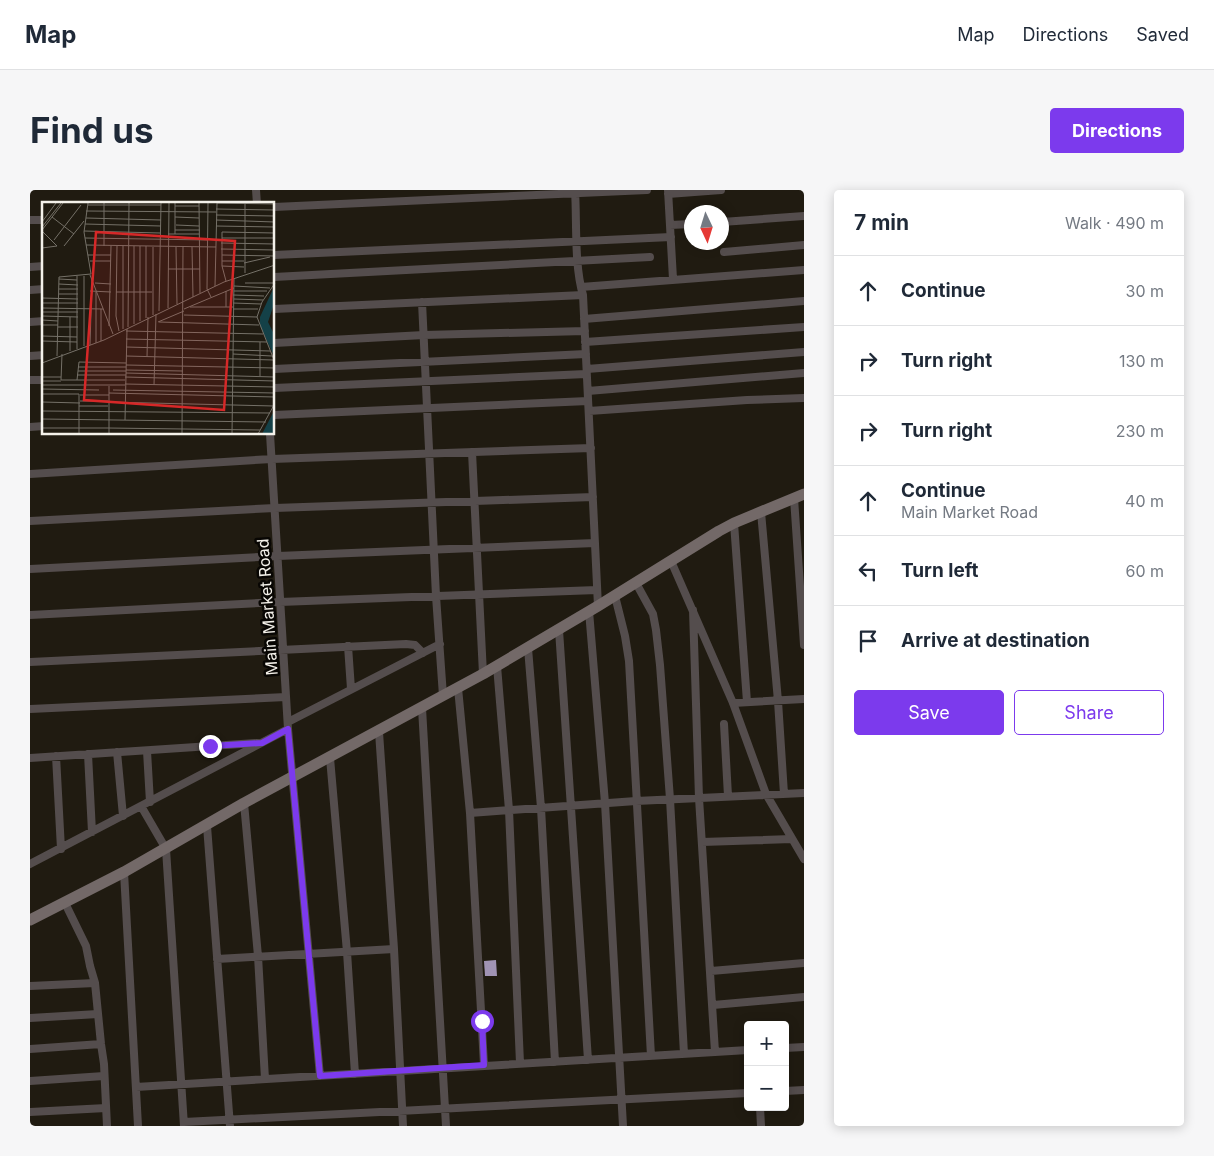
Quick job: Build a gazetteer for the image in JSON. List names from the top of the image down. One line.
{"streets":{"street":["Main Market Road"]},"north":"bottom","page":{"header":"Map","nav":["Map","Directions","Saved"],"buttons":["Directions",["Save","Share"]],"title":"Find us","heading":["7 min","Walk · 490 m"],"list":[["Continue","30 m"],["Turn right","130 m"],["Turn right","230 m"],["Continue","Main Market Road","40 m"],["Turn left","60 m"],"Arrive at destination"],"map_buttons":["+","−"]}}
